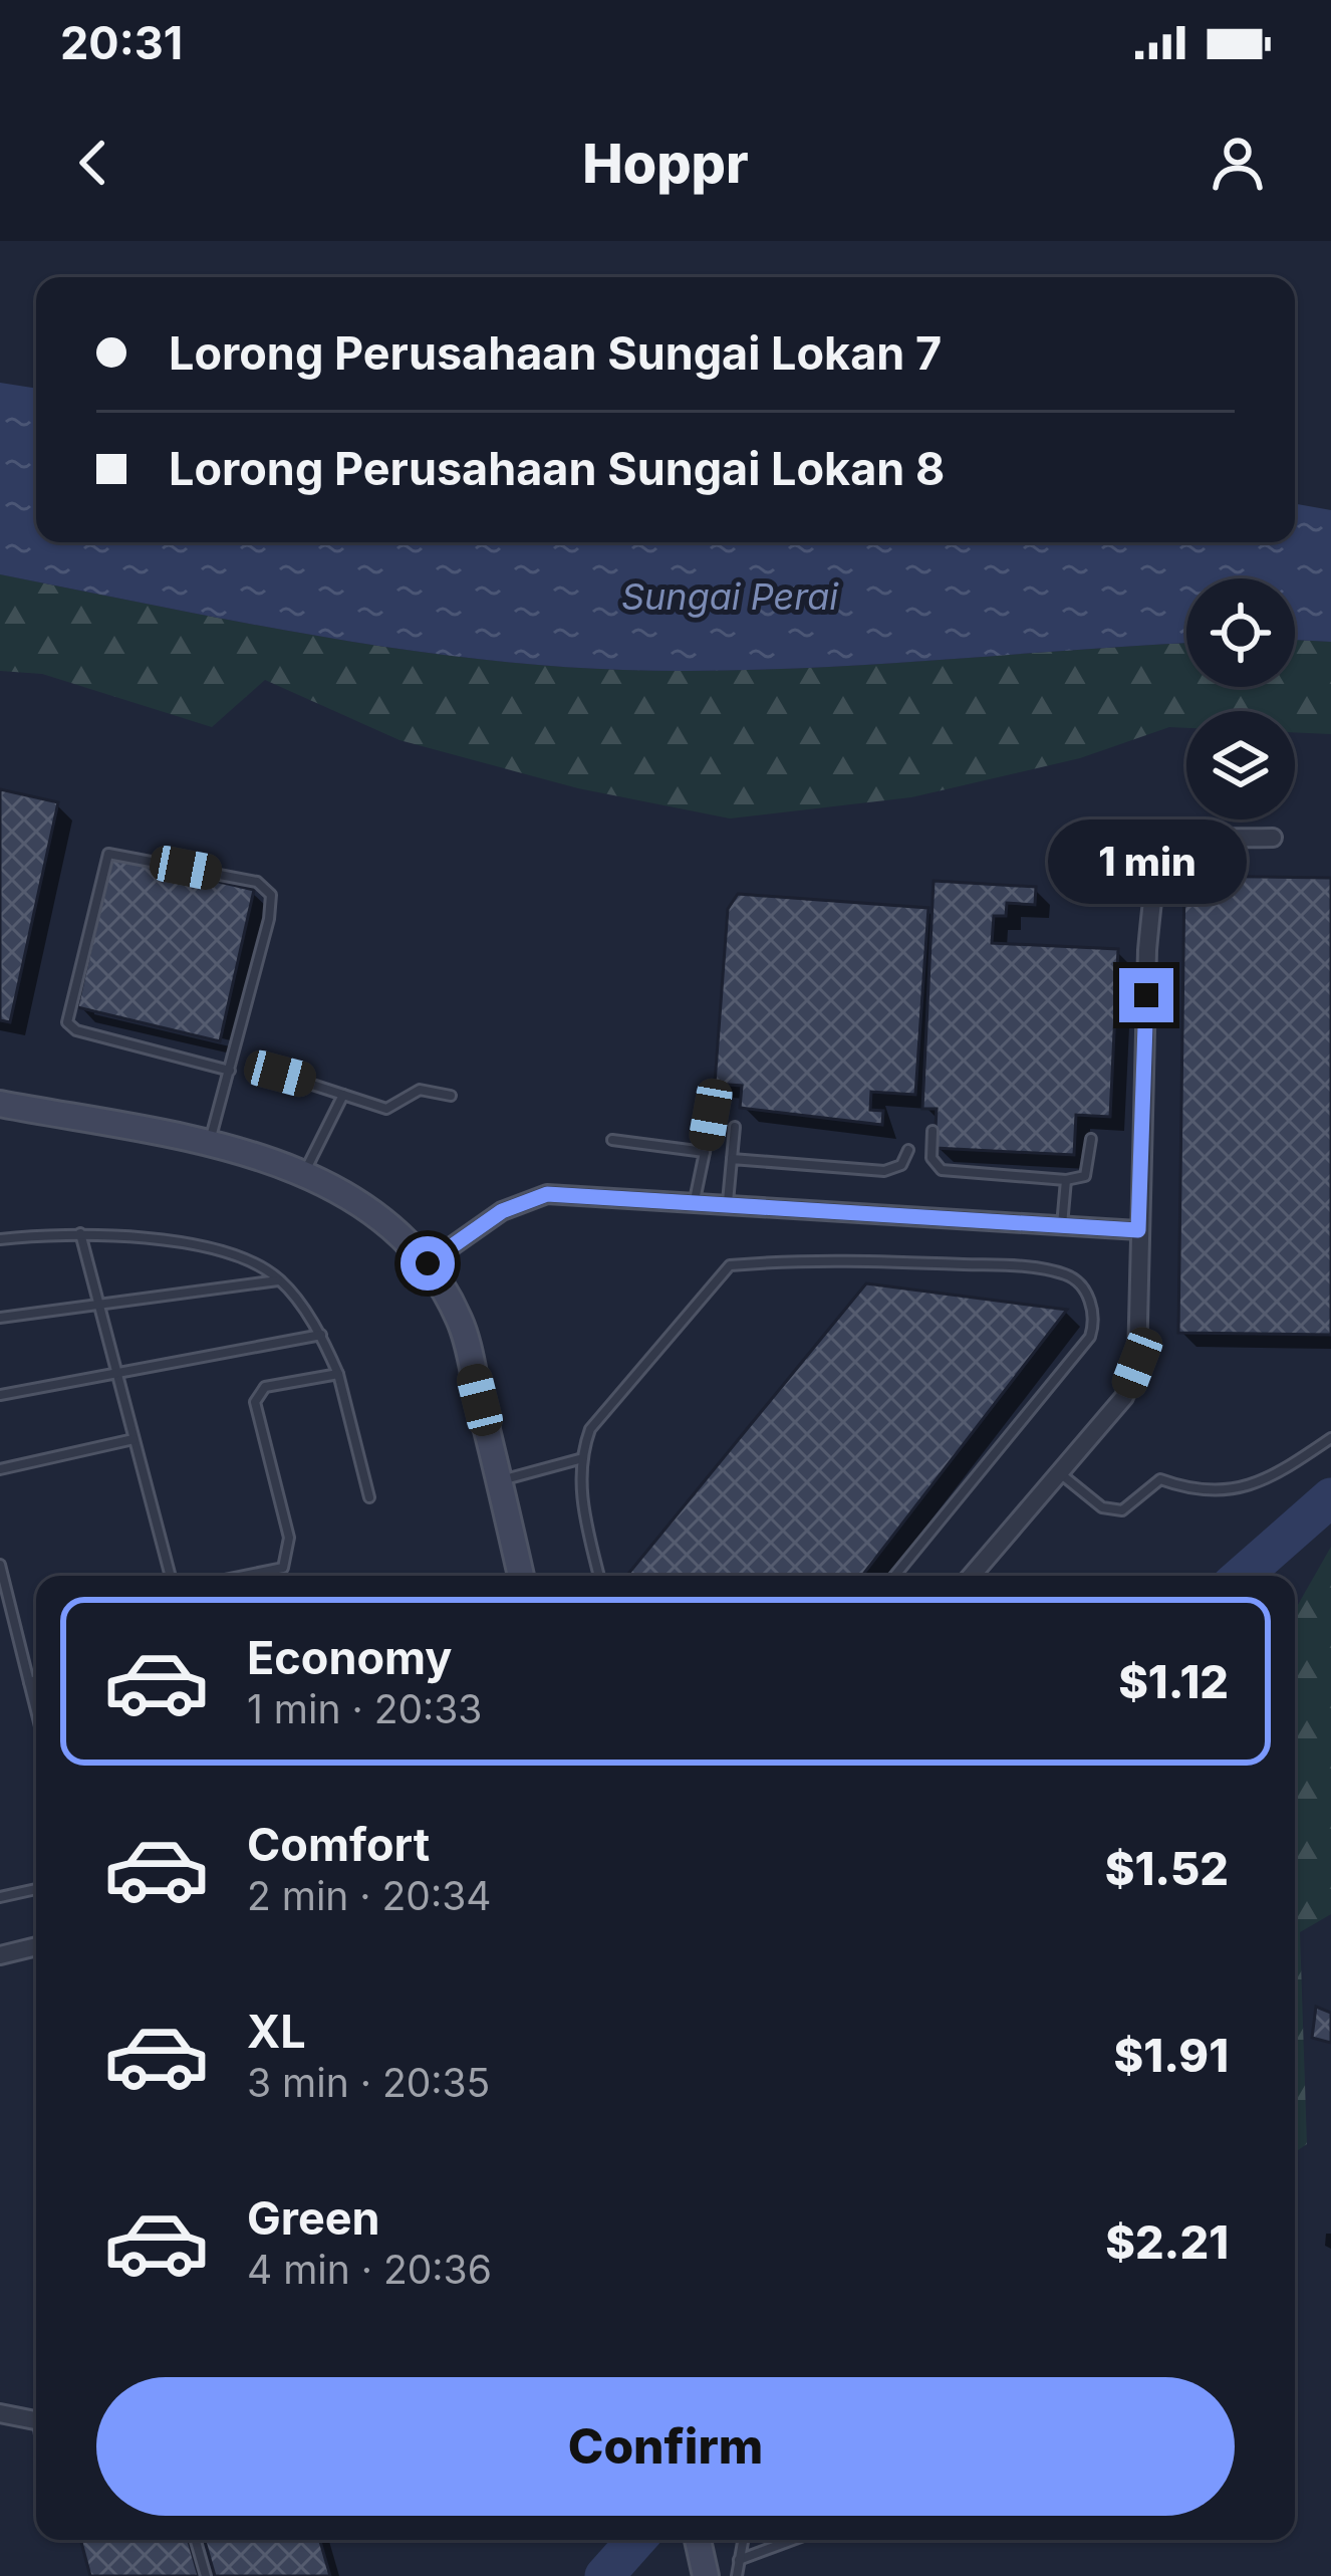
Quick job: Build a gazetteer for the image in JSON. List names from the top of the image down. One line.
{"water":["Sungai Perai"],"page":{"status":"20:31","header":"Hoppr","banner":["Lorong Perusahaan Sungai Lokan 7","Lorong Perusahaan Sungai Lokan 8"],"bubble":"1 min","list":[{"name":"Economy","note":"1 min · 20:33","value":"$1.12"},{"name":"Comfort","note":"2 min · 20:34","value":"$1.52"},{"name":"XL","note":"3 min · 20:35","value":"$1.91"},{"name":"Green","note":"4 min · 20:36","value":"$2.21"}],"buttons":"Confirm"}}
